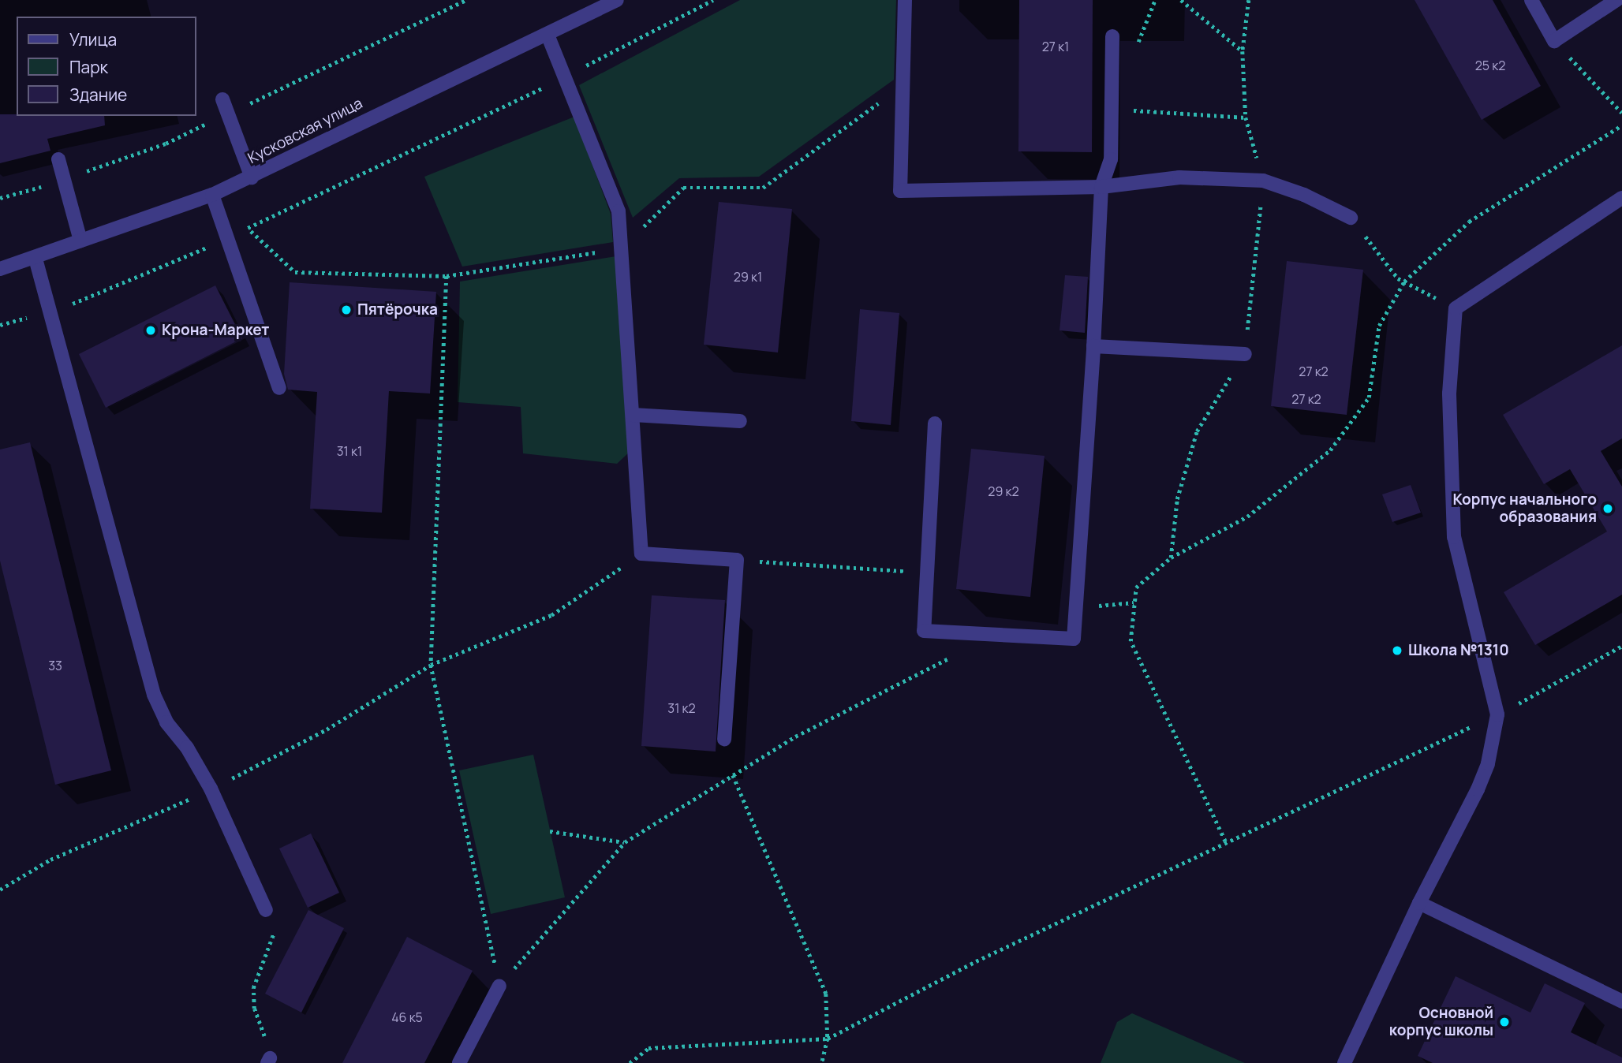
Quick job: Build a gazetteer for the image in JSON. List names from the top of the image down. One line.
{"streets":{"street":["Кусковская улица"]},"places":["Пятёрочка","Крона-Маркет","Корпус начального образования","Школа №1310","Основной корпус школы"],"house_numbers":["27 к1","25 к2","29 к1","27 к2","27 к2","31 к1","29 к2","33","31 к2","46 к5"],"legend":["Улица","Парк","Здание"]}
